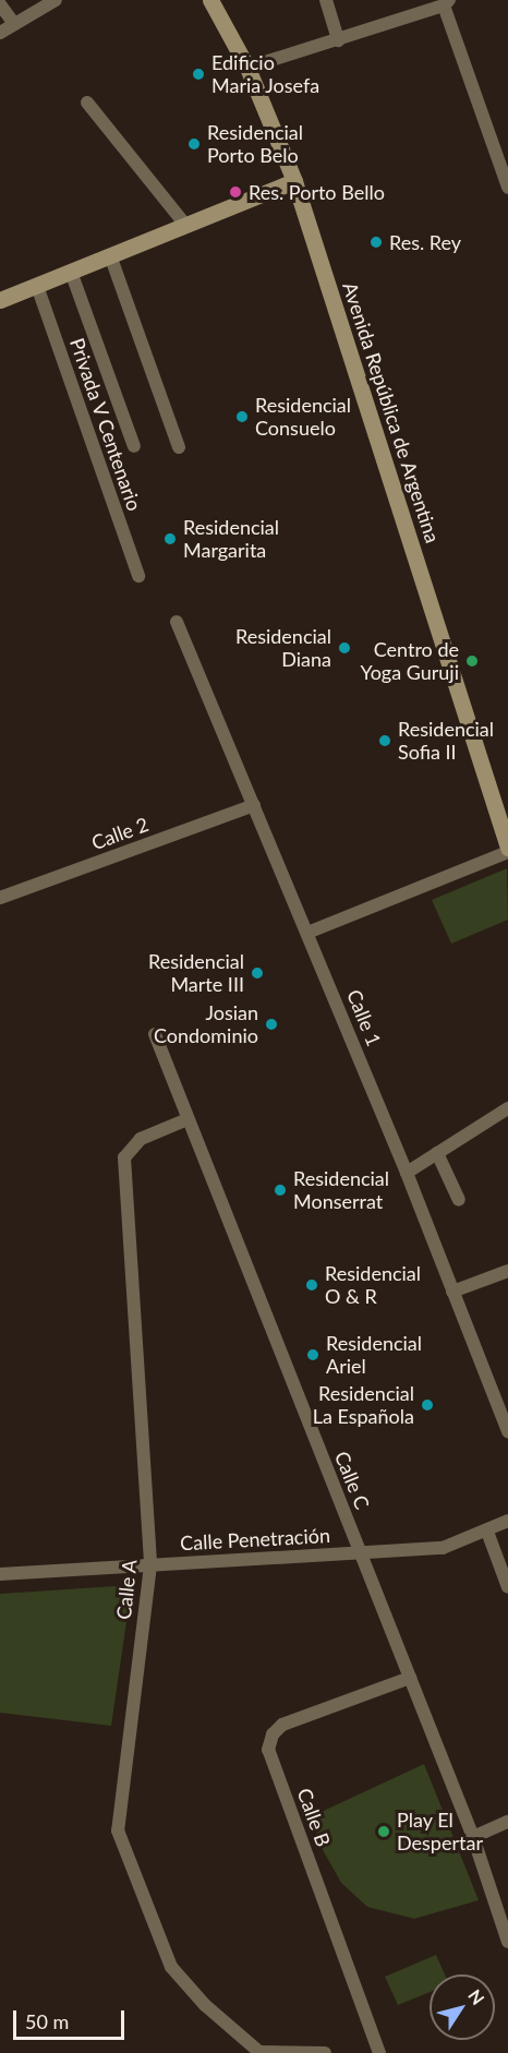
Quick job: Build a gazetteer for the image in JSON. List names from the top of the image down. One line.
{"streets":{"main road":["Avenida República de Argentina"],"street":["Privada V Centenario","Calle 2","Calle 1","Calle C","Calle Penetración","Calle A","Calle B"]},"crossings":[["Calle 2","Calle 1"],["Calle C","Calle Penetración"],["Calle C","Calle A"],["Calle C","Calle B"],["Calle Penetración","Calle A"]],"places":["Edificio Maria Josefa","Residencial Porto Belo","Res. Porto Bello","Res. Rey","Residencial Consuelo","Residencial Margarita","Residencial Diana","Centro de Yoga Guruji","Residencial Sofia II","Residencial Marte III","Josian Condominio","Residencial Monserrat","Residencial O & R","Residencial Ariel","Residencial La Española","Play El Despertar"],"scale_bar":"50 m","north":"top right"}
